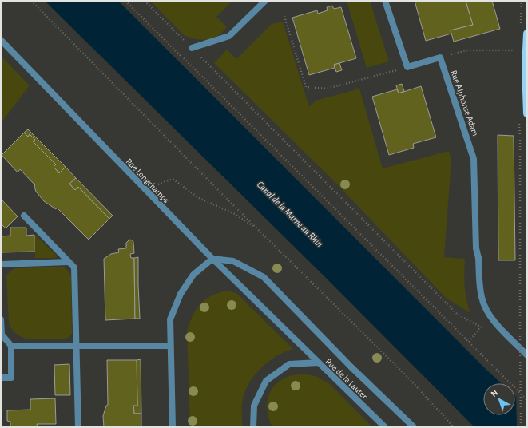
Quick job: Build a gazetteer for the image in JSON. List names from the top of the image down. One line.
{"streets":{"street":["Rue Alphonse Adam","Rue Longchamps","Rue de la Lauter"]},"crossings":[["Rue Longchamps","Rue de la Lauter"]],"water":["Canal de la Marne au Rhin"],"north":"top left"}
